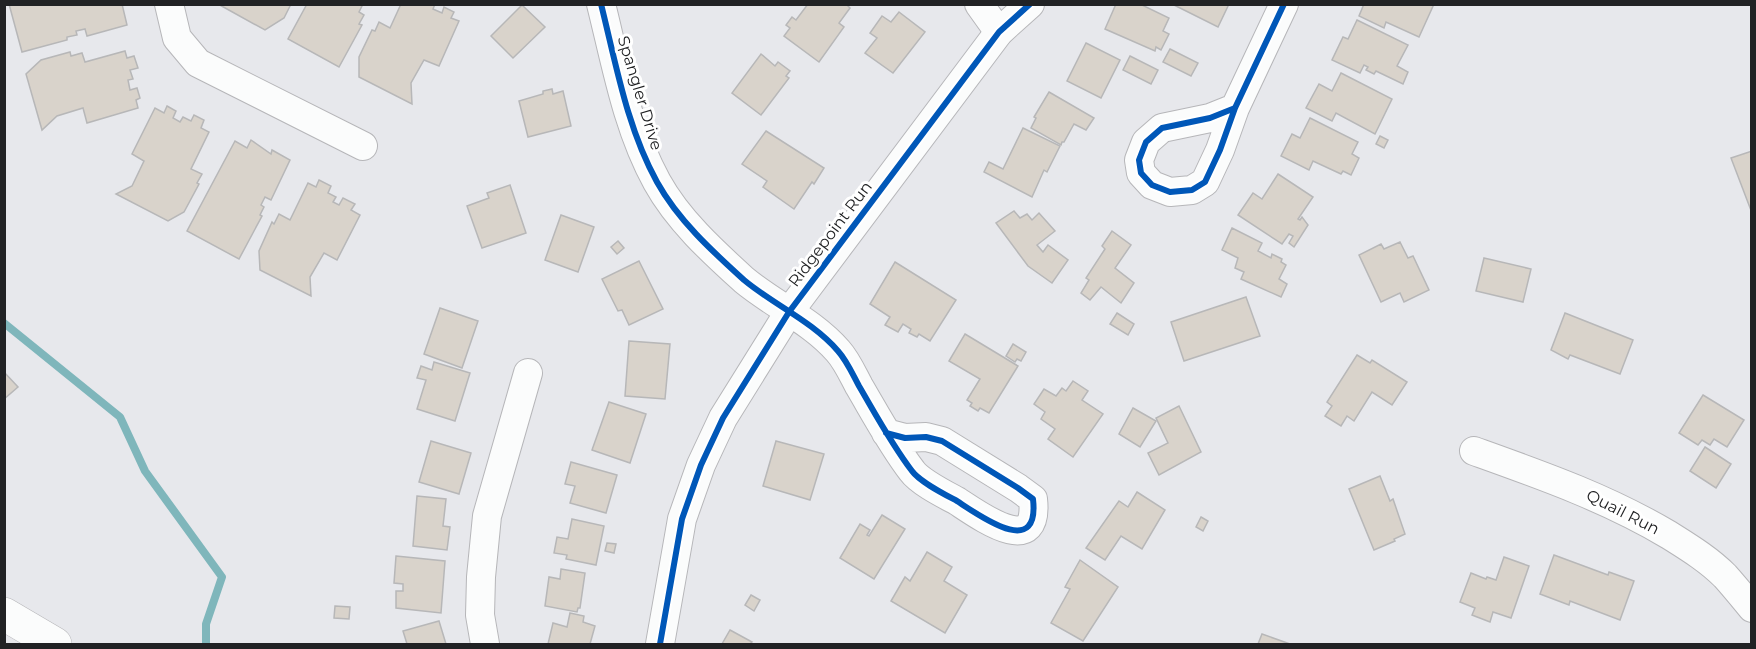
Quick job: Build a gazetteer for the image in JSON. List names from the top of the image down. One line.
{"streets":{"street":["Spangler Drive","Ridgepoint Run","Quail Run"]},"crossings":[["Spangler Drive","Ridgepoint Run"]]}
